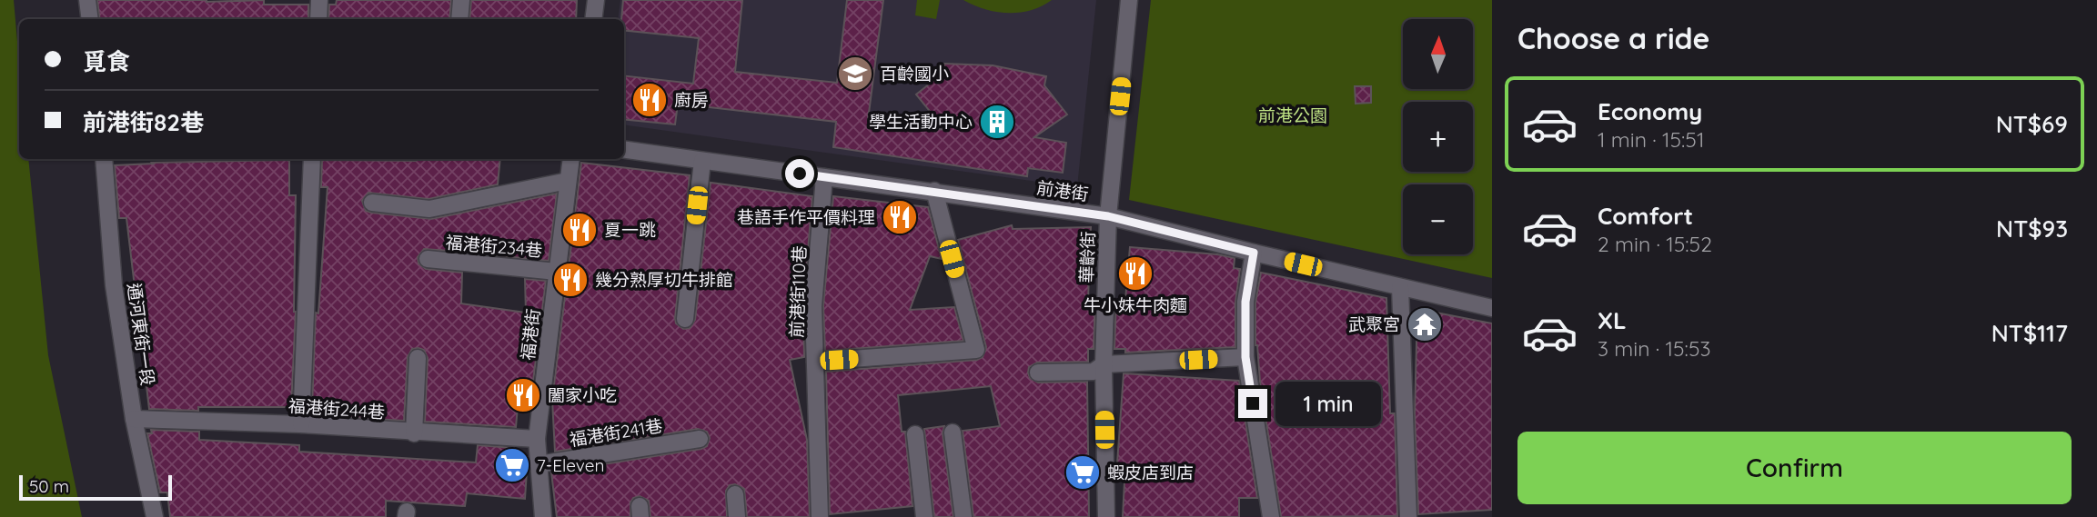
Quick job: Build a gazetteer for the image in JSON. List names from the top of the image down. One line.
{"streets":{"street":["前港街","福港街234巷","華齡街","前港街110巷","通河東街一段","福港街","福港街244巷","福港街241巷"]},"crossings":[["前港街","華齡街"],["前港街","前港街110巷"],["福港街234巷","福港街"],["通河東街一段","福港街244巷"],["福港街","福港街244巷"],["福港街","福港街241巷"]],"parks":["前港公園"],"places":{"school or university":["百齡國小"],"restaurant":["廚房","巷語手作平價料理","夏一跳","牛小妹牛肉麵","幾分熟厚切牛排館","闔家小吃"],"building":["學生活動中心"],"temple":["武聚宮"],"supermarket":["7-Eleven","蝦皮店到店"]},"scale_bar":"50 m","north":"top","page":{"heading":"Choose a ride","map_buttons":["+","−"],"banner":["覓食","前港街82巷"],"list":[{"name":"Economy","note":"1 min · 15:51","value":"NT$69"},{"name":"Comfort","note":"2 min · 15:52","value":"NT$93"},{"name":"XL","note":"3 min · 15:53","value":"NT$117"}],"bubble":"1 min","buttons":"Confirm","scale":"50 m"}}
